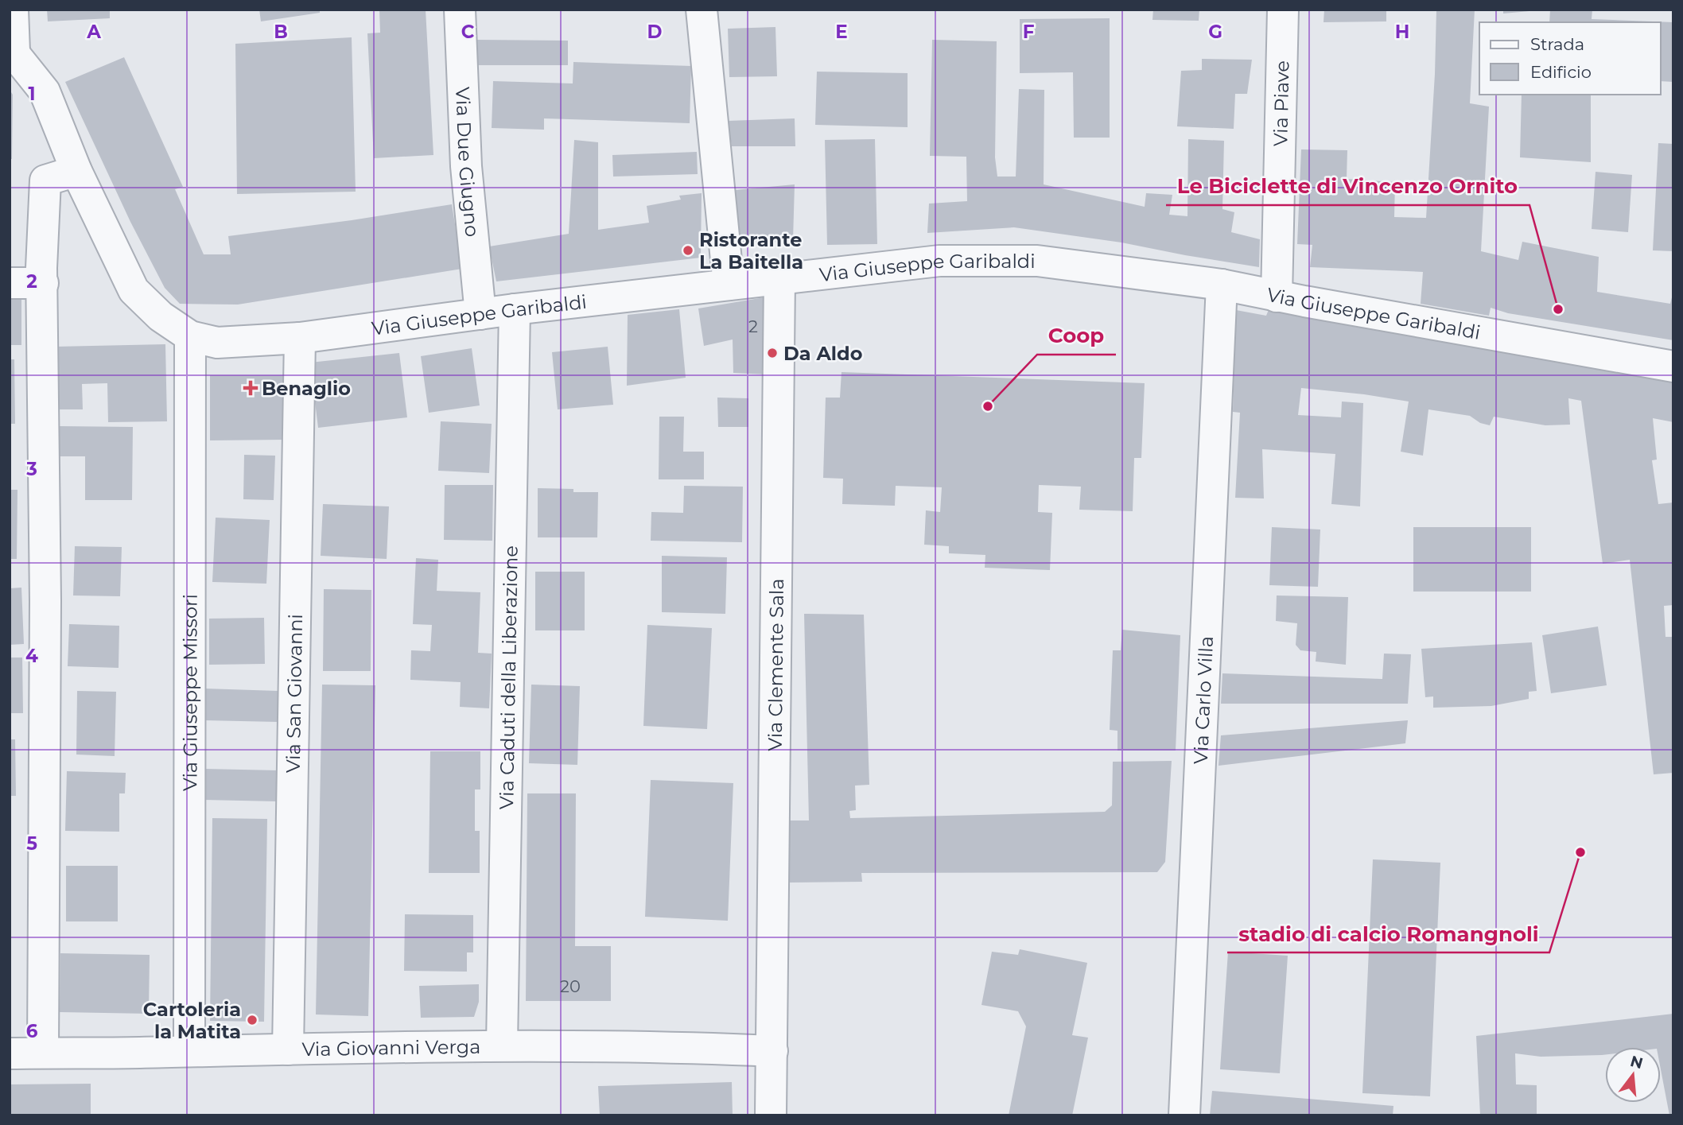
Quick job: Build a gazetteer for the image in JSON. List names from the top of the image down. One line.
{"streets":{"street":["Via Piave","Via Due Giugno","Via Giuseppe Garibaldi","Via Clemente Sala","Via Caduti della Liberazione","Via Giuseppe Missori","Via San Giovanni","Via Carlo Villa","Via Giovanni Verga"]},"crossings":[["Via Piave","Via Giuseppe Garibaldi"],["Via Due Giugno","Via Giuseppe Garibaldi"],["Via Giuseppe Garibaldi","Via Clemente Sala"],["Via Giuseppe Garibaldi","Via Caduti della Liberazione"],["Via Giuseppe Garibaldi","Via Giuseppe Missori"],["Via Giuseppe Garibaldi","Via San Giovanni"],["Via Giuseppe Garibaldi","Via Carlo Villa"],["Via Clemente Sala","Via Giovanni Verga"],["Via Caduti della Liberazione","Via Giovanni Verga"],["Via Giuseppe Missori","Via Giovanni Verga"],["Via San Giovanni","Via Giovanni Verga"]],"places":{"other":["Ristorante La Baitella","Le Biciclette di Vincenzo Ornito","Da Aldo","Coop","stadio di calcio Romangnoli","Cartoleria la Matita"],"health":["Benaglio"]},"house_numbers":["2","20"],"legend":["Strada","Edificio"],"north":"top","grid":{"columns":["A","B","C","D","E","F","G","H"],"rows":["1","2","3","4","5","6"]}}
